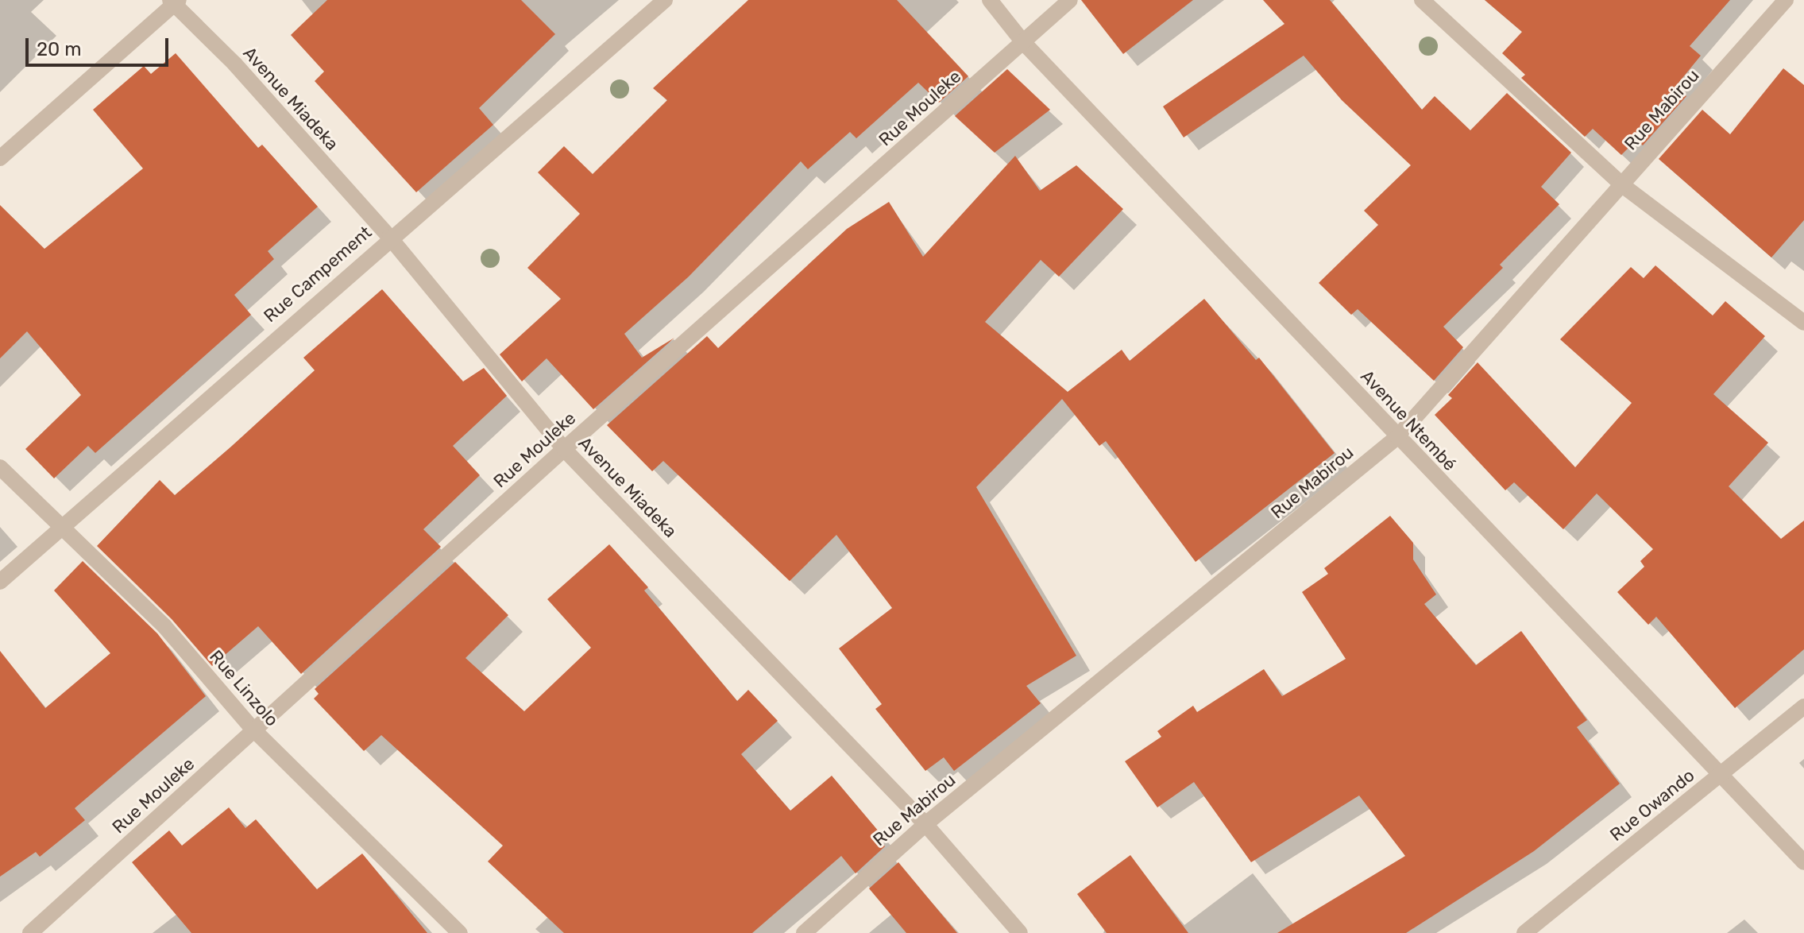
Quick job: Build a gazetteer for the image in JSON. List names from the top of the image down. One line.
{"streets":{"street":["Avenue Miadeka","Rue Mouleke","Rue Mabirou","Rue Campement","Avenue Ntembé","Rue Linzolo","Rue Owando"]},"crossings":[["Avenue Miadeka","Rue Mouleke"],["Avenue Miadeka","Rue Mabirou"],["Avenue Miadeka","Rue Campement"],["Rue Mouleke","Avenue Ntembé"],["Rue Mouleke","Rue Linzolo"],["Rue Mabirou","Avenue Ntembé"],["Rue Campement","Rue Linzolo"],["Avenue Ntembé","Rue Owando"]],"scale_bar":"20 m"}
